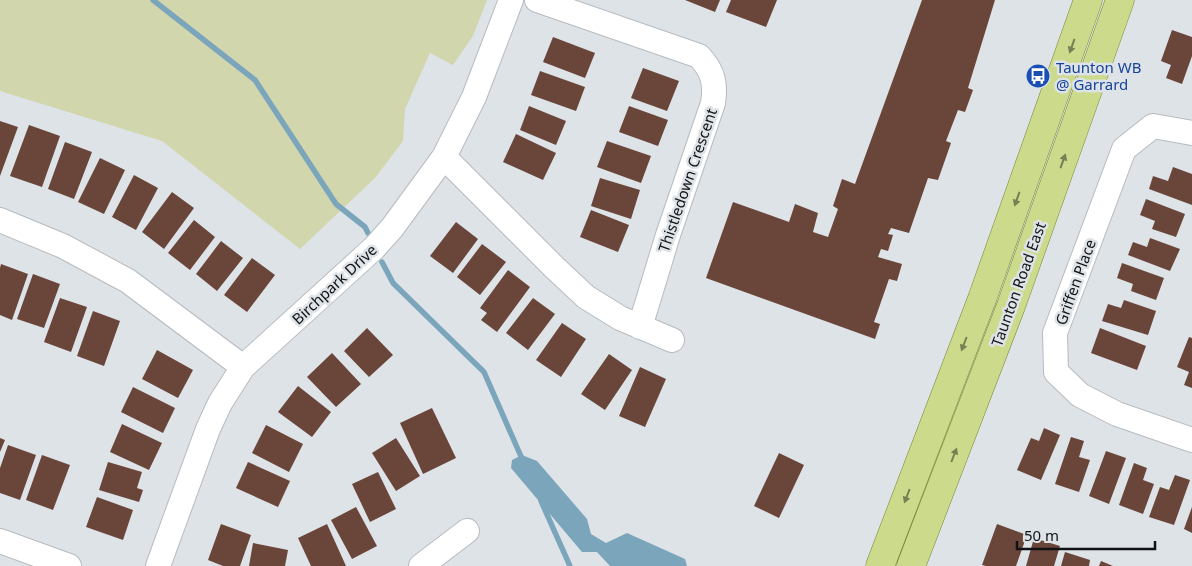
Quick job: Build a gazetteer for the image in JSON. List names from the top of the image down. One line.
{"streets":{"main road":["Taunton Road East"],"street":["Thistledown Crescent","Griffen Place","Birchpark Drive"]},"places":{"bus stop":["Taunton WB @ Garrard"]},"scale_bar":"50 m"}
